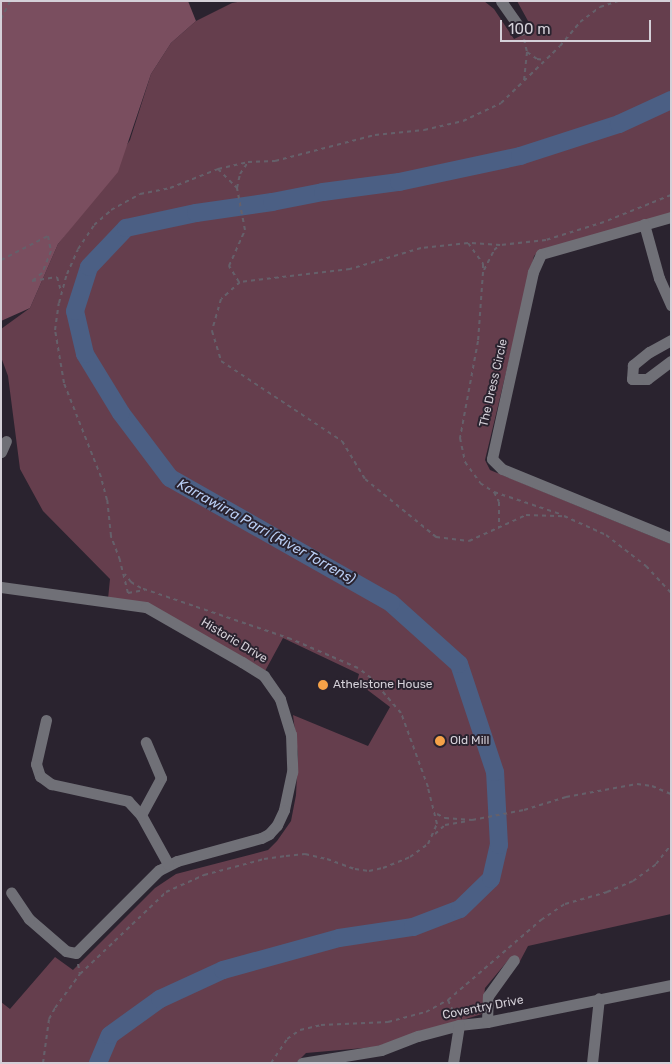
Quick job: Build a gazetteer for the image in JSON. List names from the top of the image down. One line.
{"streets":{"street":["The Dress Circle","Historic Drive","Coventry Drive"]},"water":["Karrawirra Parri (River Torrens)"],"places":["Athelstone House","Old Mill"],"scale_bar":"100 m"}
